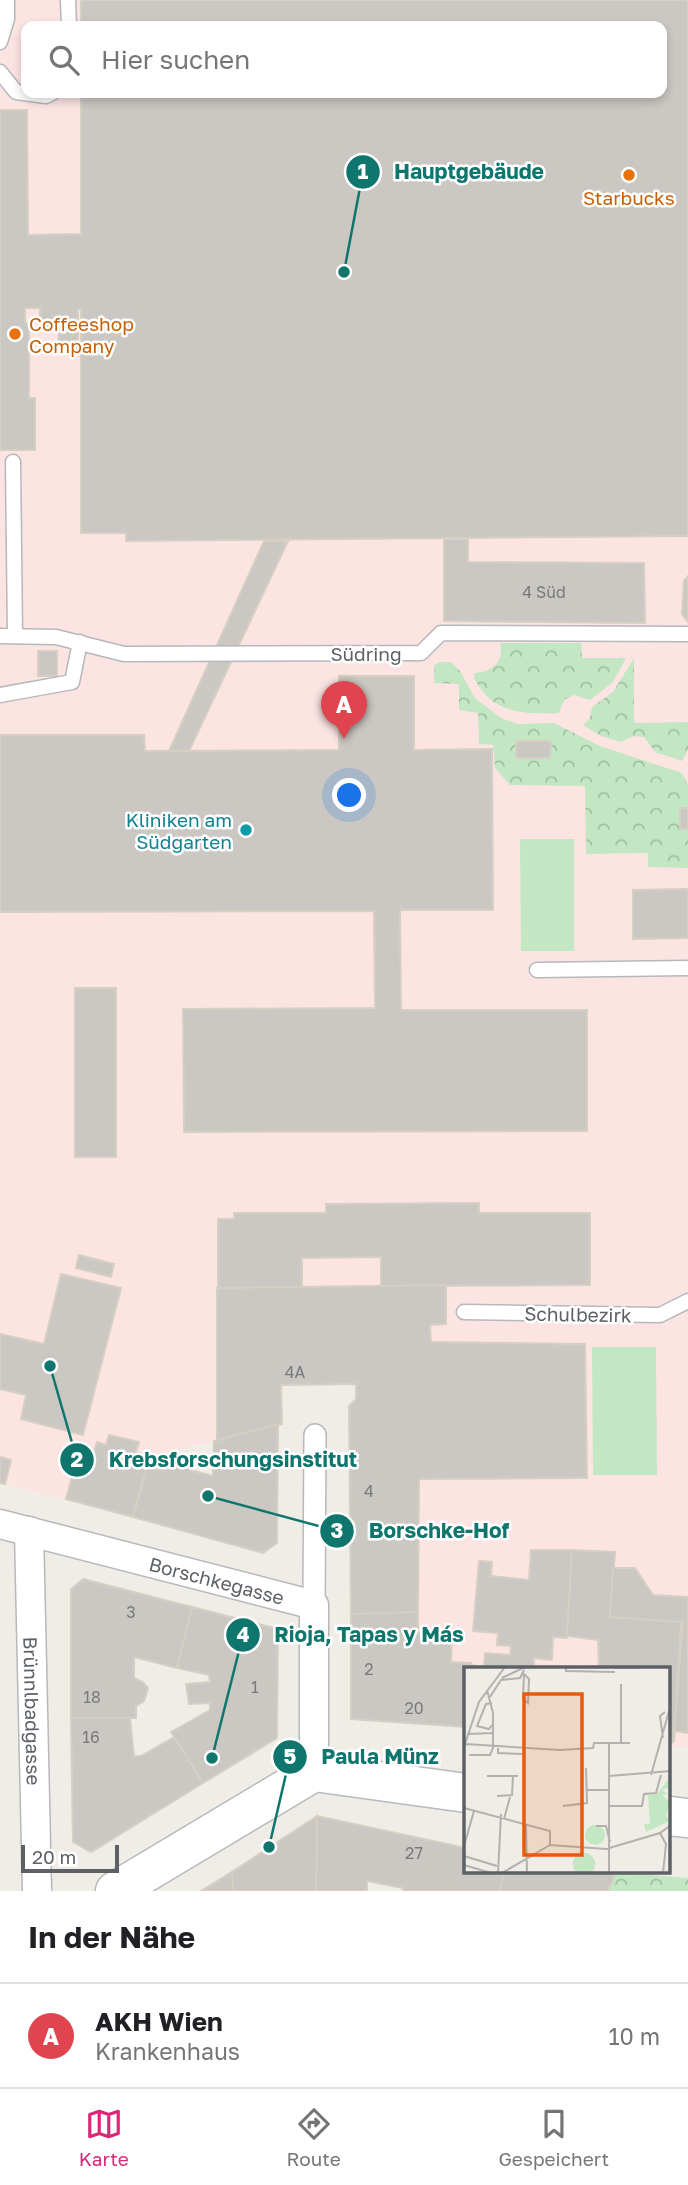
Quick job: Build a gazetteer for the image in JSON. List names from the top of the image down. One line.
{"streets":{"street":["Borschkegasse","Brünnlbadgasse"],"lane":["Südring","Schulbezirk"]},"crossings":[["Borschkegasse","Brünnlbadgasse"]],"places":["Starbucks","Hauptgebäude","Coffeeshop Company","Kliniken am Südgarten","Krebsforschungsinstitut","Borschke-Hof","Rioja, Tapas y Más","Paula Münz"],"house_numbers":["4 Süd","4A","4","3","2","1","18","20","16","27"],"scale_bar":"20 m","page":{"search":"Hier suchen","pins":"A","scale":"20 m","heading":"In der Nähe","list":[{"mark":"A","name":"AKH Wien","note":"Krankenhaus","value":"10 m"}],"nav":["Karte","Route","Gespeichert"]}}
